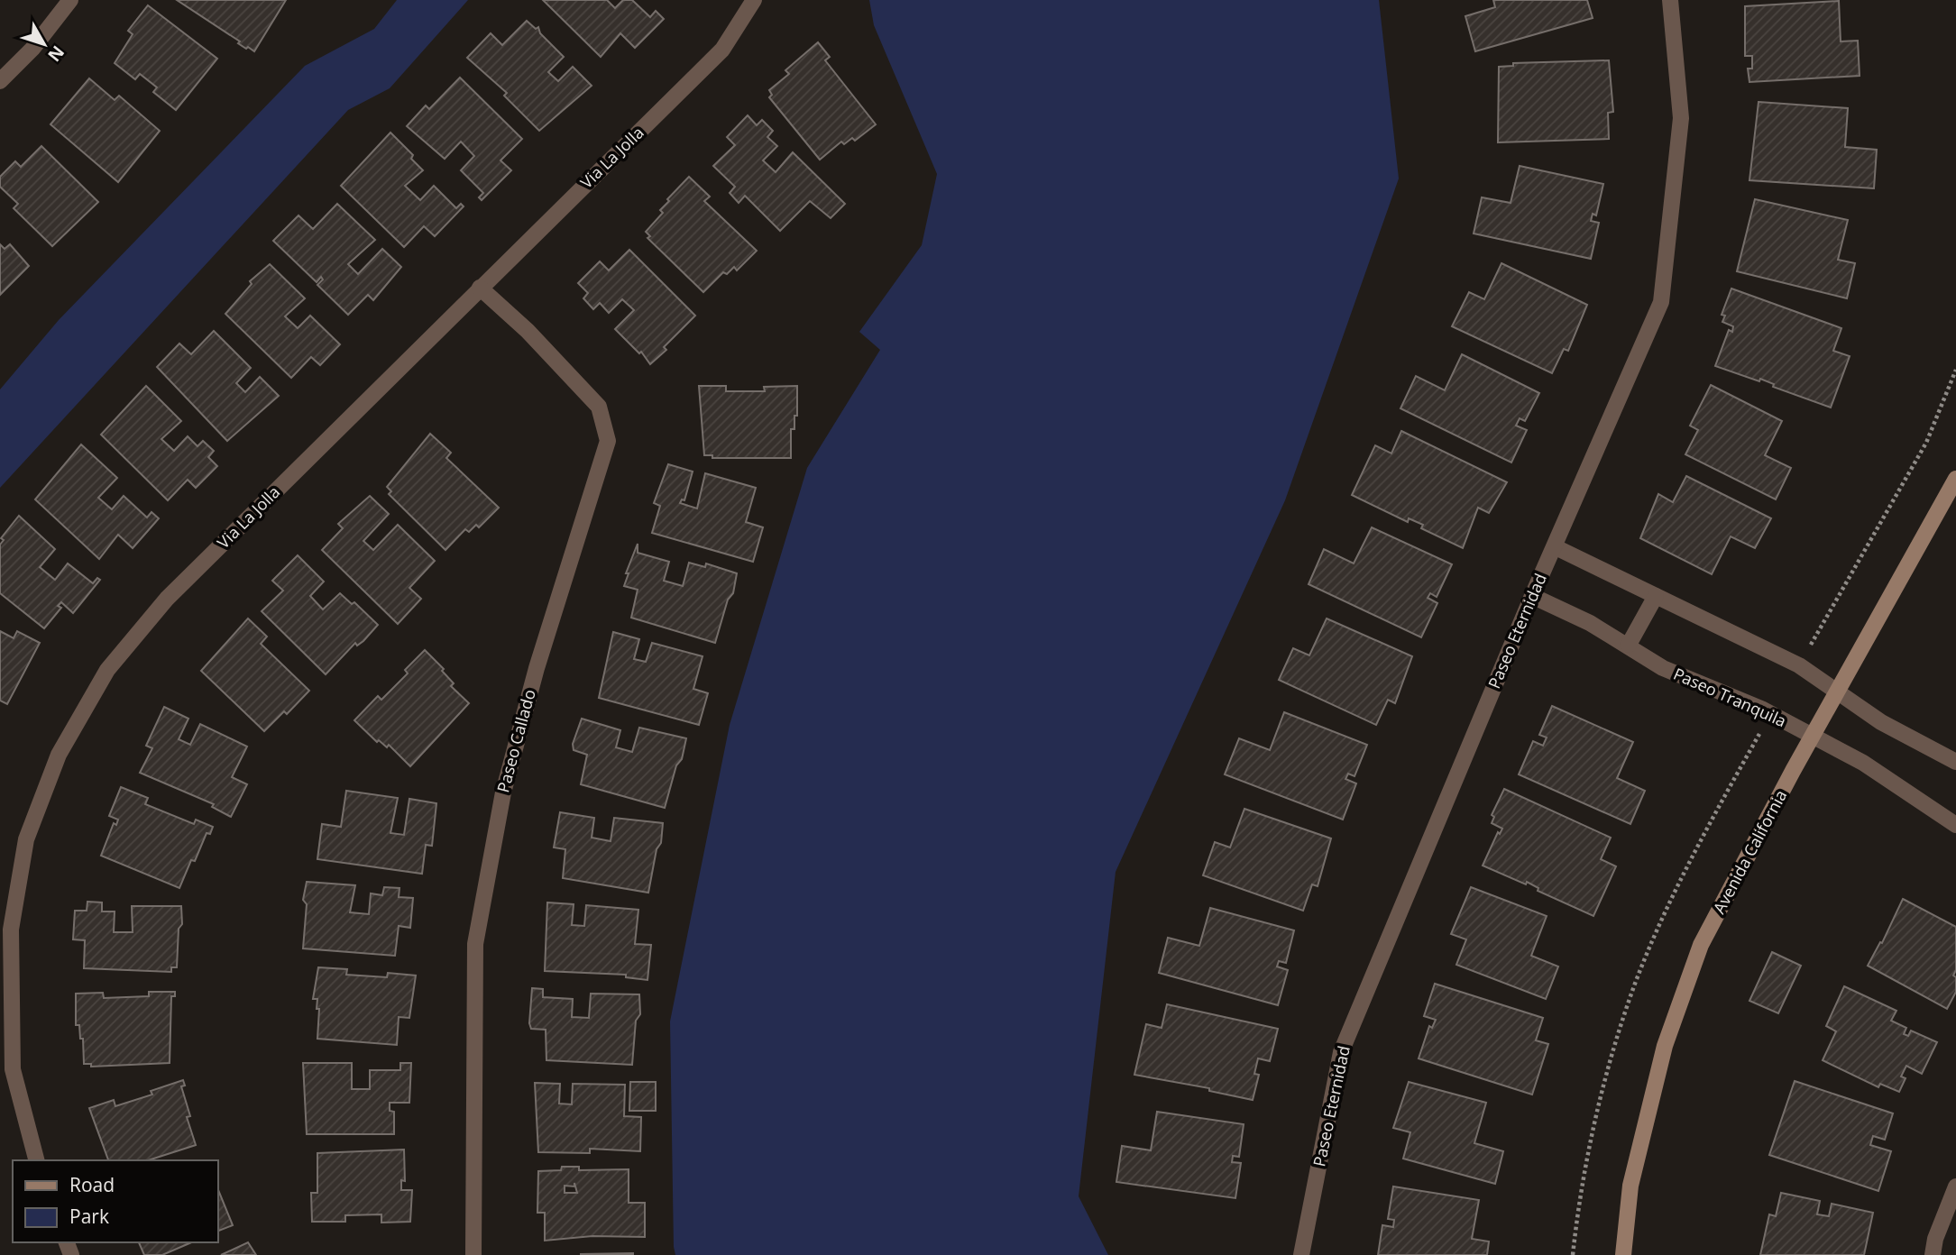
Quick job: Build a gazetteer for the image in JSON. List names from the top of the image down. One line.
{"streets":{"street":["Via La Jolla","Paseo Eternidad","Paseo Tranquila","Paseo Callado","Avenida California"]},"crossings":[["Via La Jolla","Paseo Callado"],["Paseo Eternidad","Paseo Tranquila"],["Paseo Tranquila","Avenida California"]],"legend":["Road","Park"],"north":"bottom right"}
